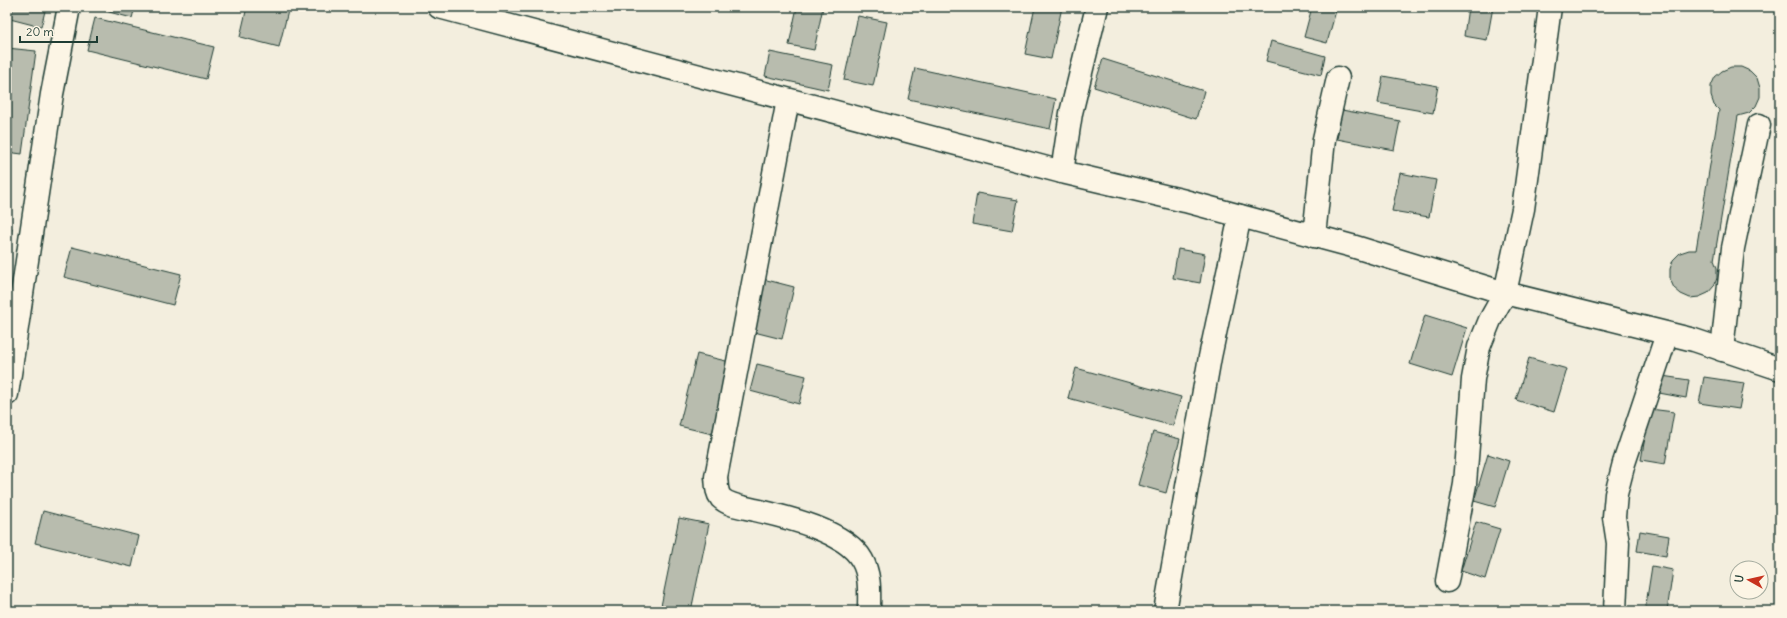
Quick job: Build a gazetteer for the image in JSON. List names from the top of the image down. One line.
{"scale_bar":"20 m","north":"left"}
